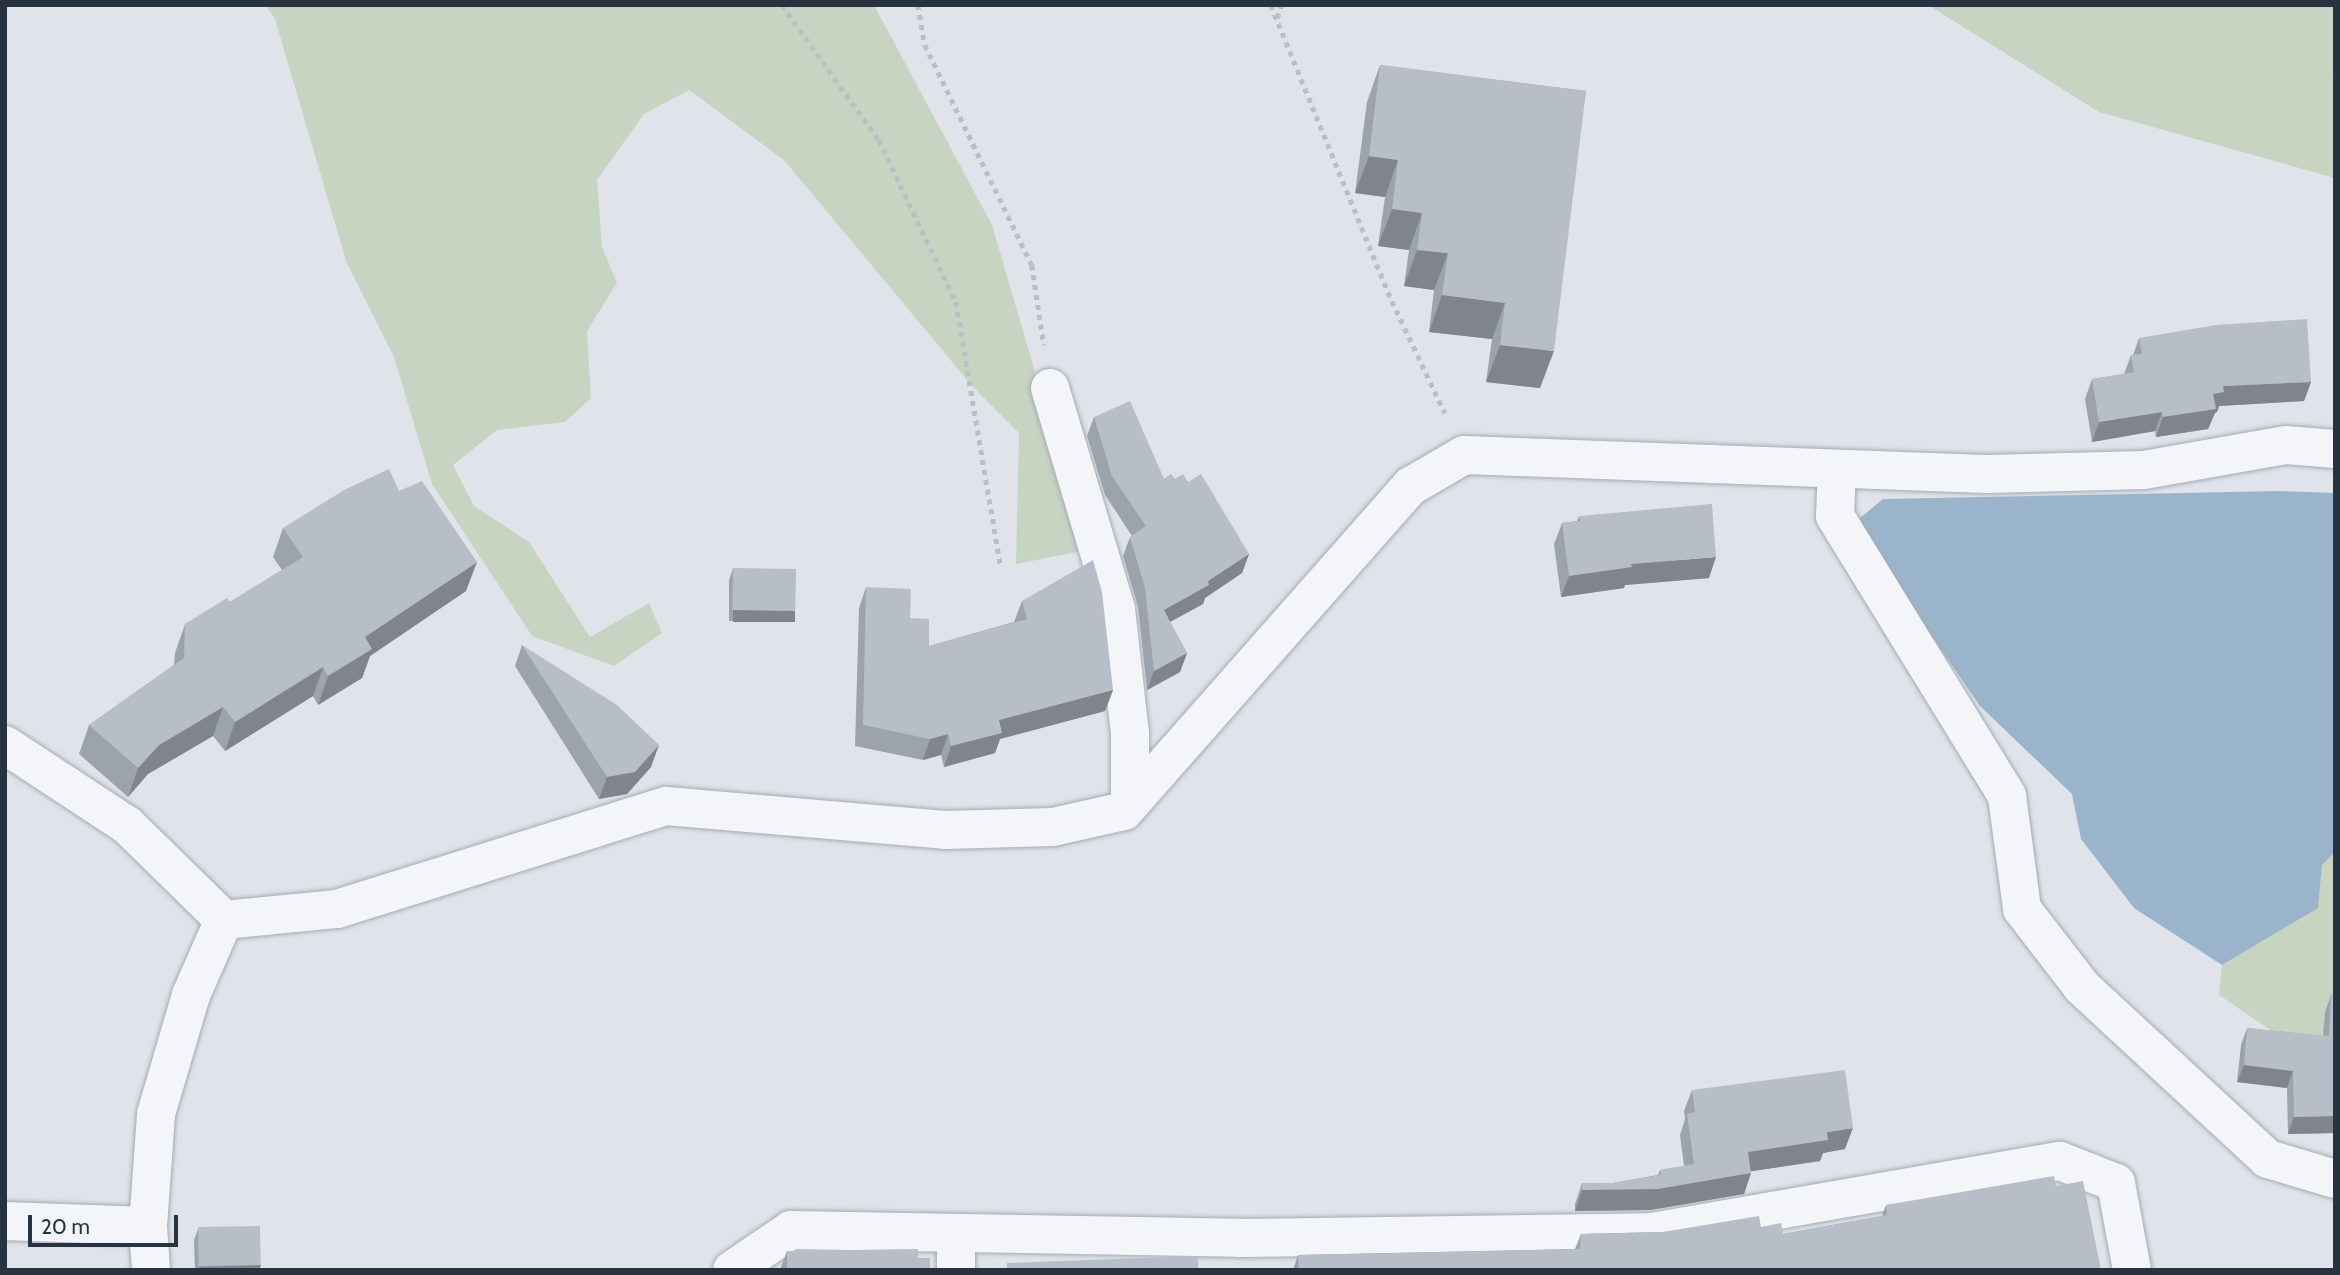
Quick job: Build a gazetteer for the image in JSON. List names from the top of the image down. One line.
{"scale_bar":"20 m"}
